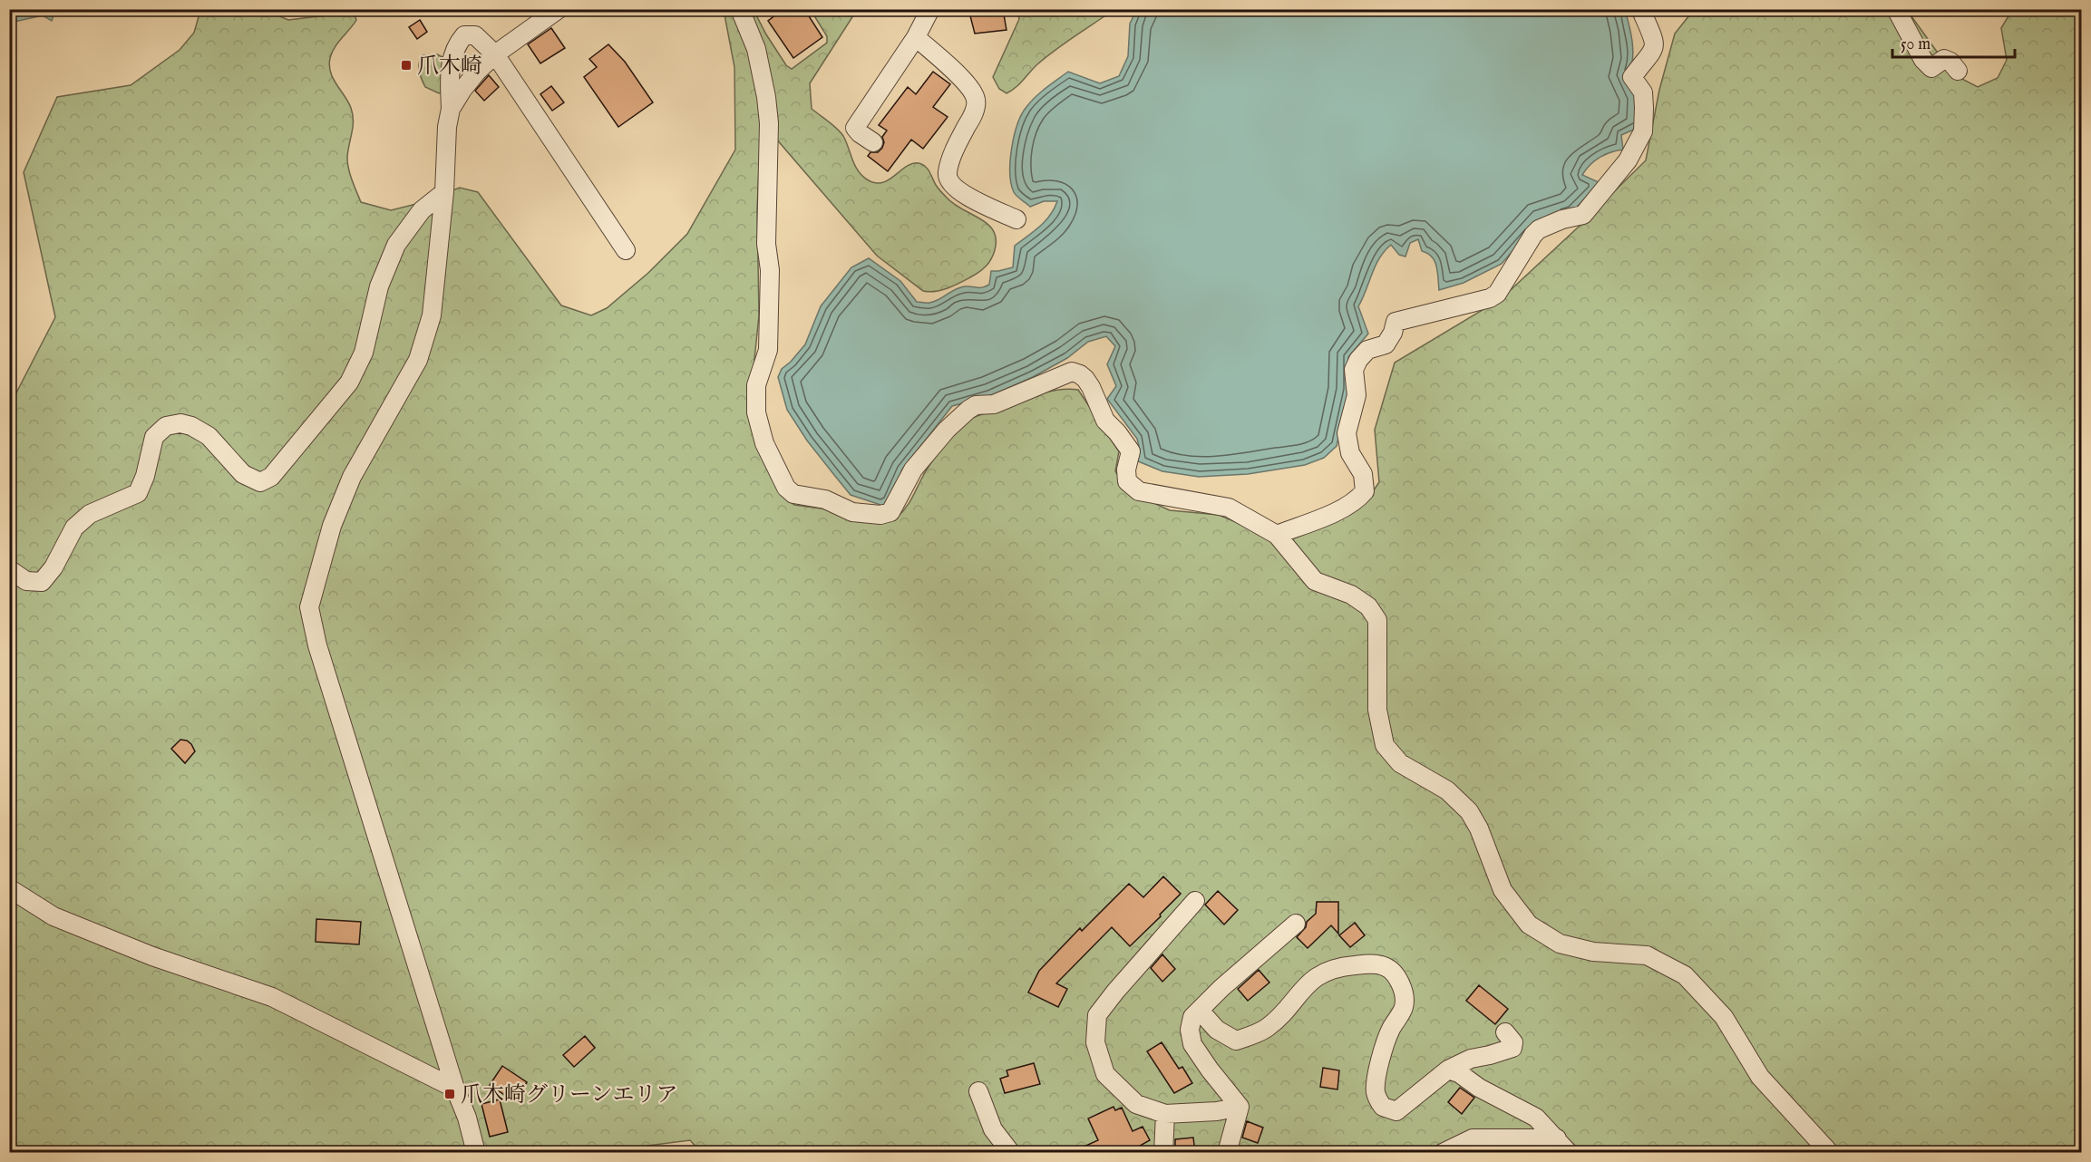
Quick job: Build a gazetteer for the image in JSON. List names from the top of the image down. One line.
{"places":{"transit":["爪木崎","爪木崎グリーンエリア"]},"scale_bar":"50 m"}
